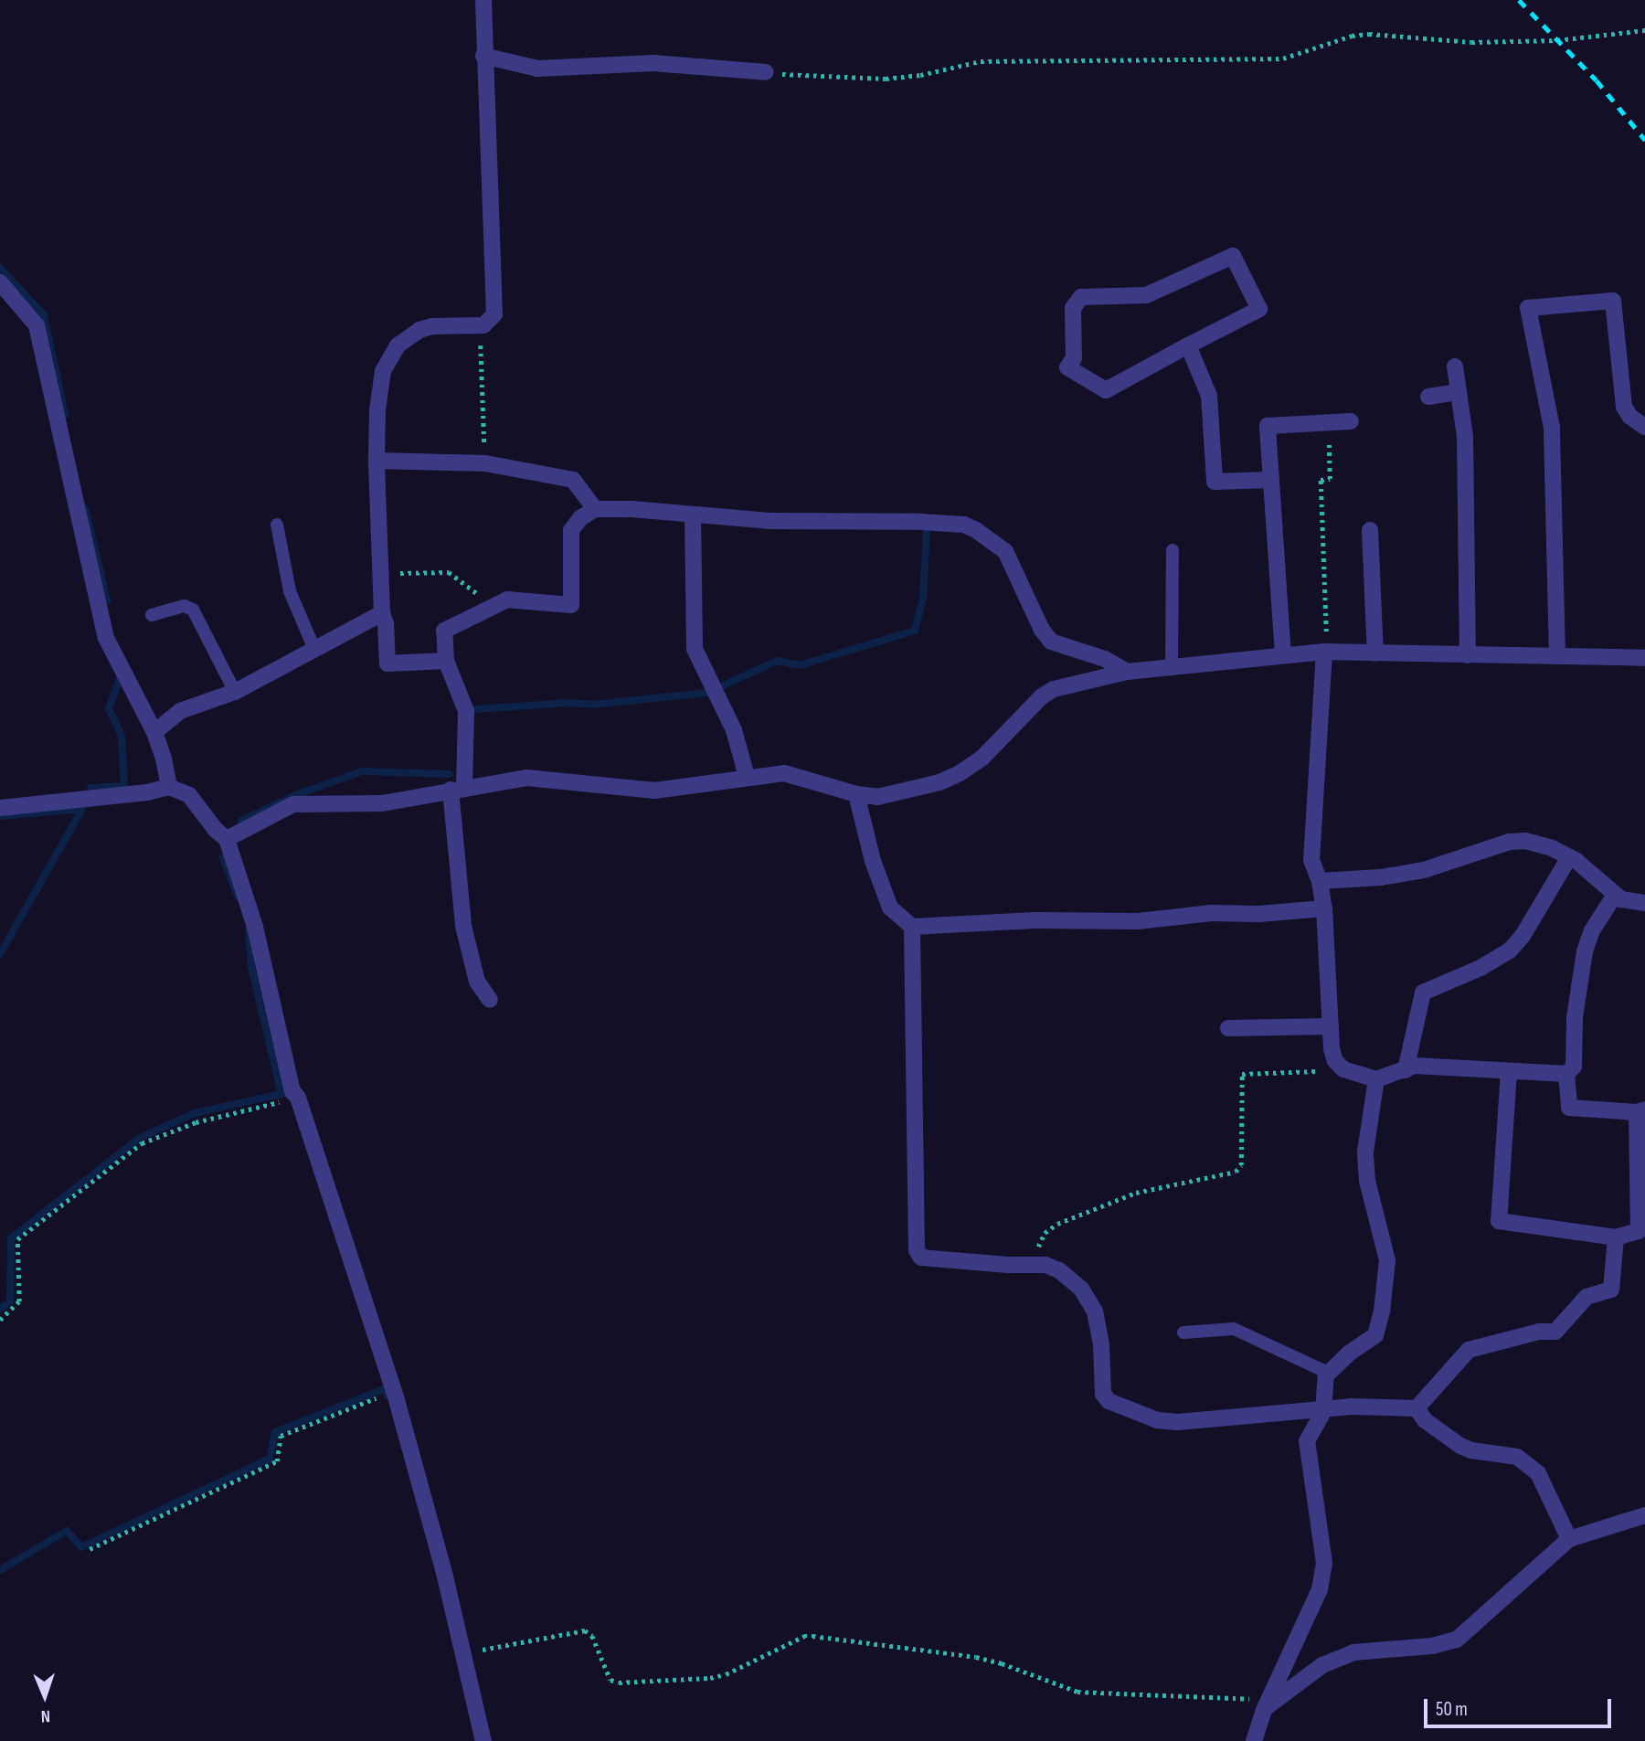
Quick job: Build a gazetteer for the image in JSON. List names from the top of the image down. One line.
{"scale_bar":"50 m","north":"bottom"}
